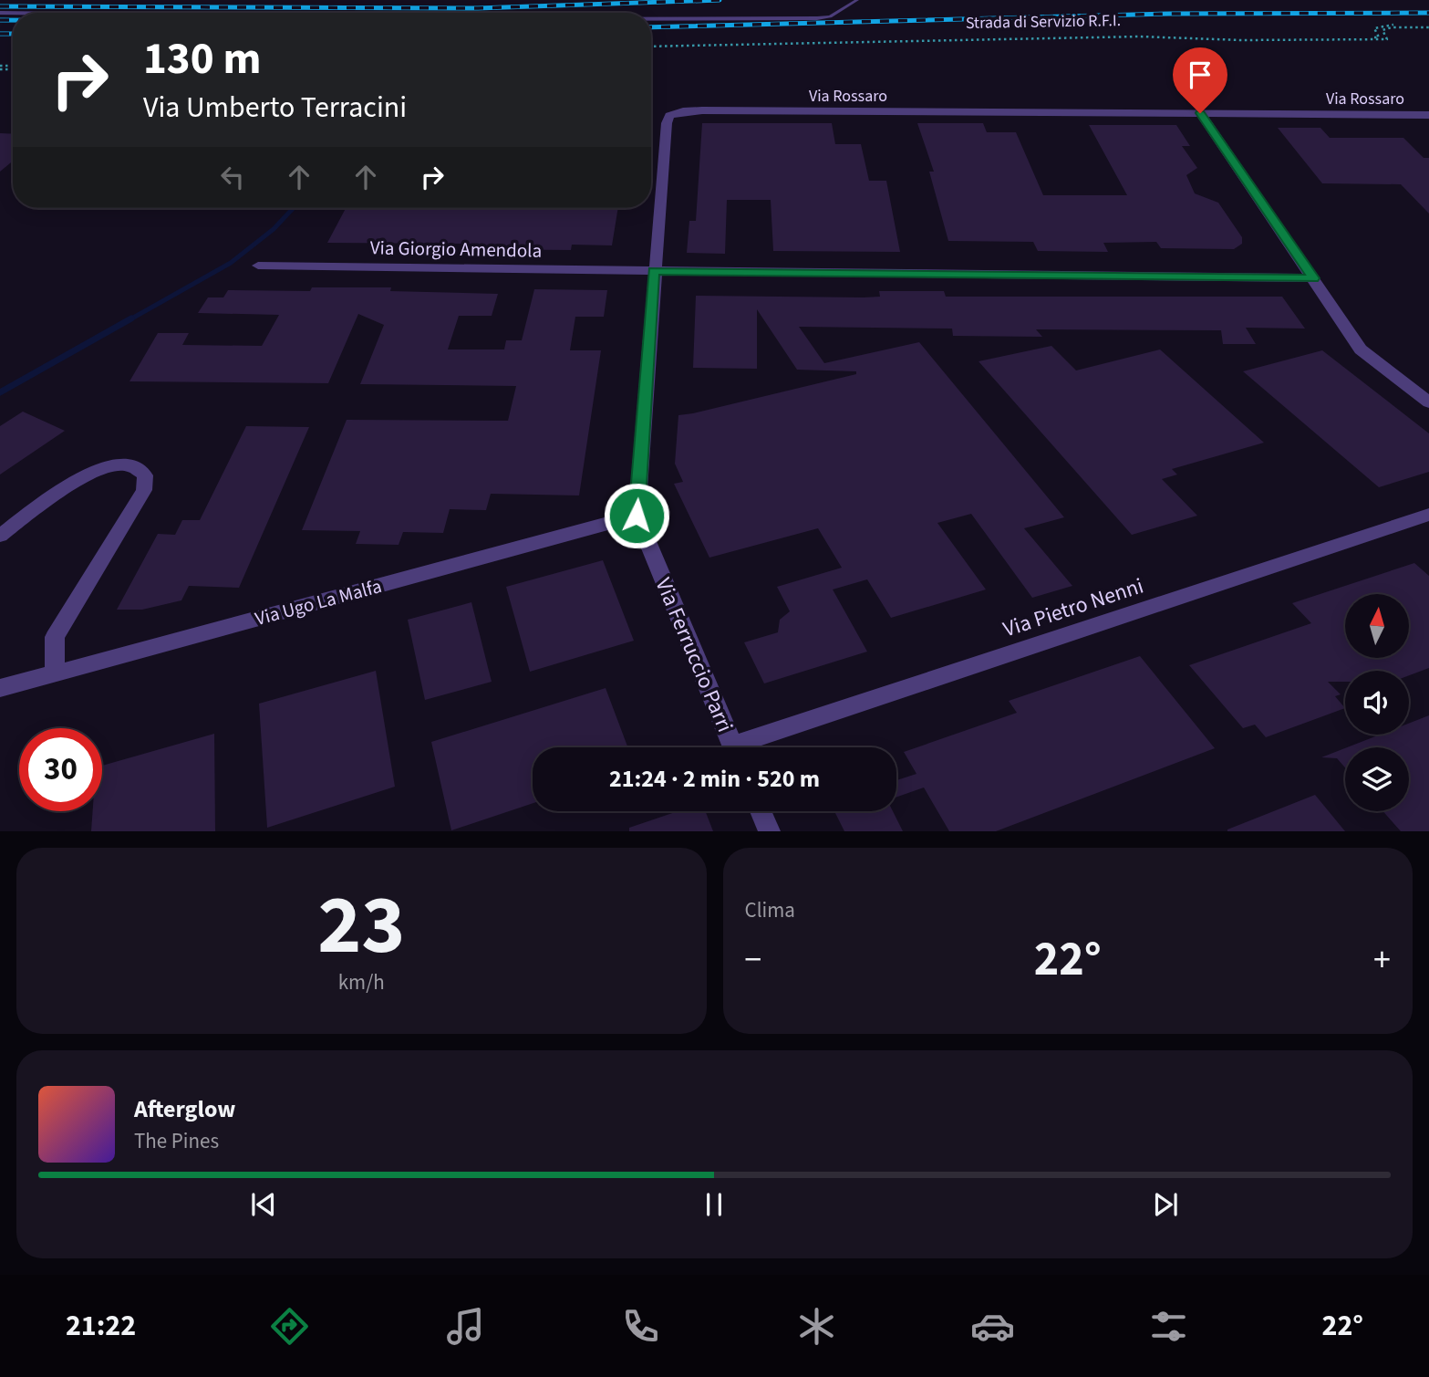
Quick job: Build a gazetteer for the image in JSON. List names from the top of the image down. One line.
{"streets":{"street":["Via Rossaro","Via Giorgio Amendola","Via Ugo La Malfa","Via Pietro Nenni","Via Ferruccio Parri"],"path":["Strada di Servizio R.F.I."]},"crossings":[["Via Rossaro","Via Giorgio Amendola"],["Via Rossaro","Via Ugo La Malfa"],["Via Rossaro","Via Ferruccio Parri"],["Via Ugo La Malfa","Via Ferruccio Parri"]],"north":"top","page":{"turn":["130 m","Via Umberto Terracini"],"limit":"30","trip":"21:24 · 2 min · 520 m","tile":[["23","km/h"],"Clima"],"heat":["−","22°","+"],"song":["Afterglow","The Pines"],"tabs":["21:22","22°"]}}
